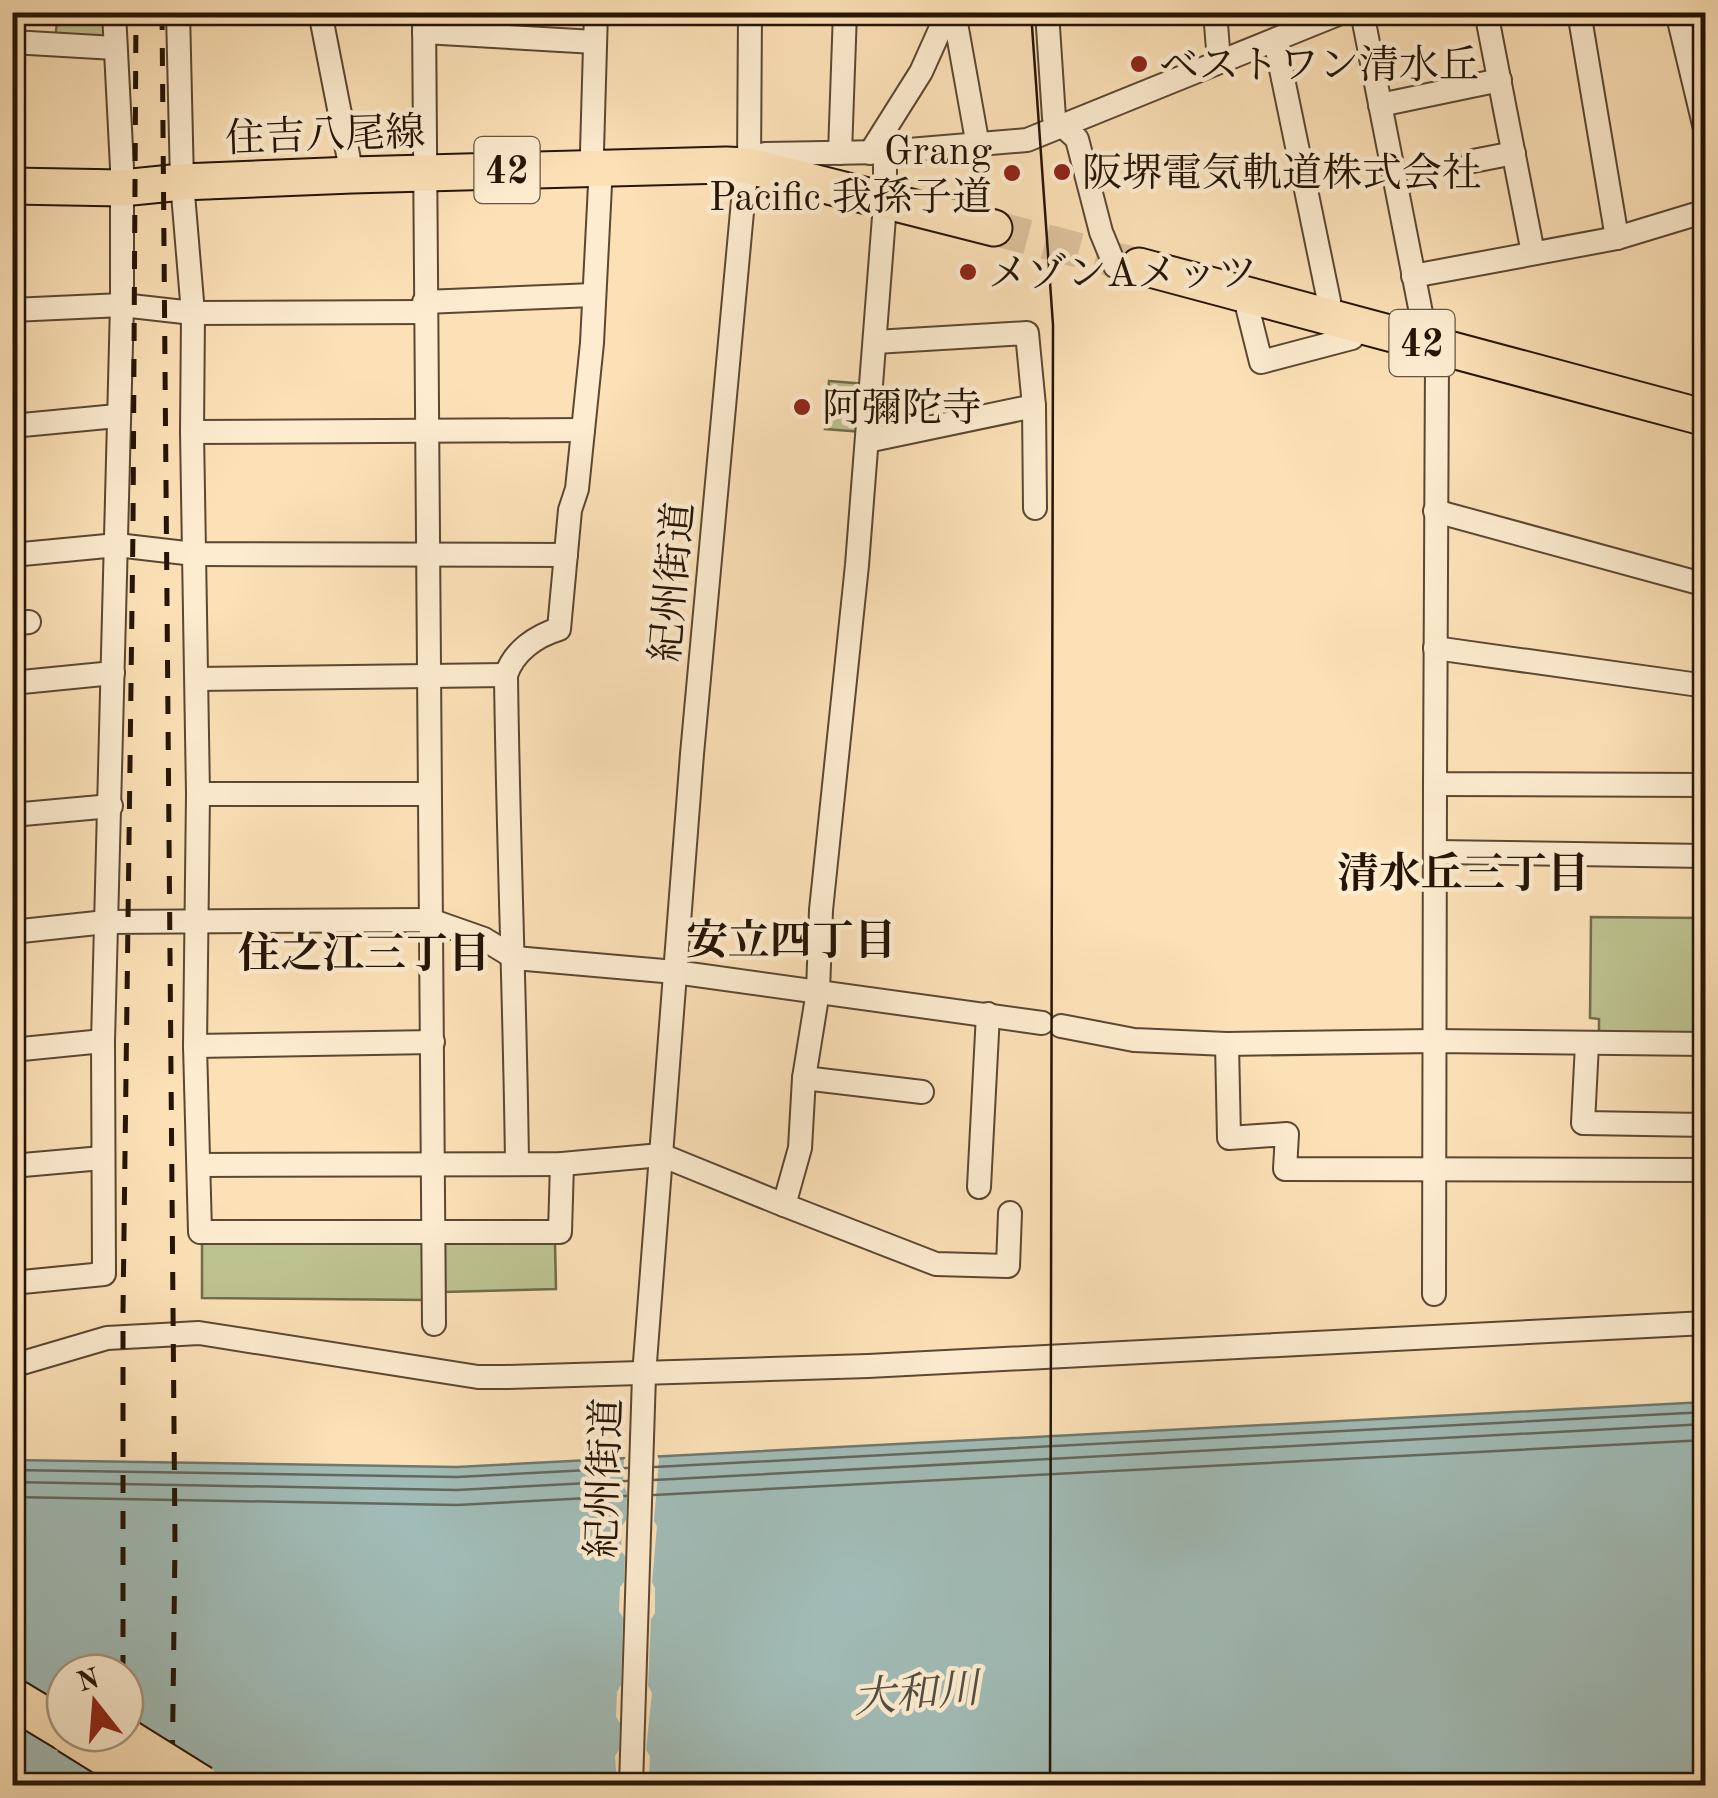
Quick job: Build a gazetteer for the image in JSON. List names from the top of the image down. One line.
{"streets":{"main road":["住吉八尾線","42"],"street":["紀州街道"]},"crossings":[["住吉八尾線","紀州街道"]],"districts":["清水丘三丁目","安立四丁目","住之江三丁目"],"water":["大和川"],"places":["ベストワン清水丘","阪堺電気軌道株式会社","Grang Pacific 我孫子道","メゾンAメッツ","阿彌陀寺"],"north":"top"}
